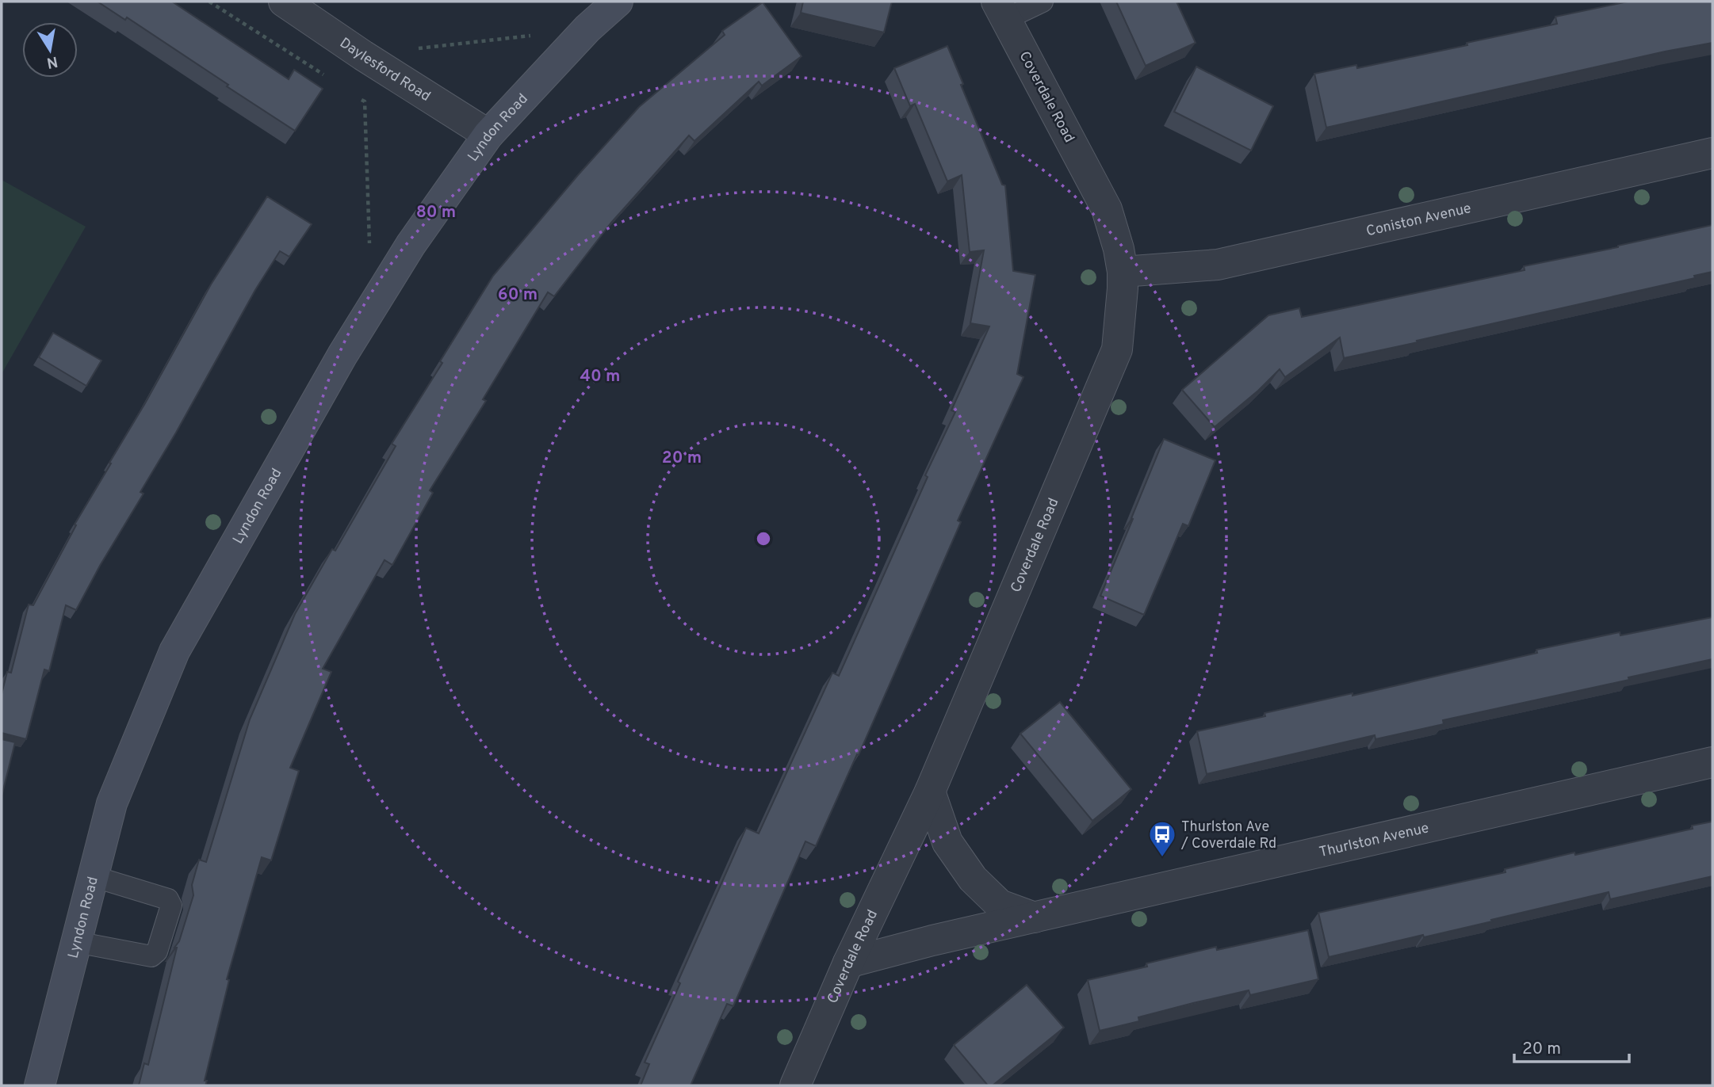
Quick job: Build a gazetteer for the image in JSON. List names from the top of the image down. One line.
{"streets":{"street":["Daylesford Road","Coverdale Road","Lyndon Road","Coniston Avenue","Thurlston Avenue"]},"crossings":[["Daylesford Road","Lyndon Road"],["Coverdale Road","Coniston Avenue"],["Coverdale Road","Thurlston Avenue"]],"places":{"bus stop":["Thurlston Ave / Coverdale Rd"]},"scale_bar":"20 m","north":"bottom","rings":["80 m","60 m","40 m","20 m"]}
